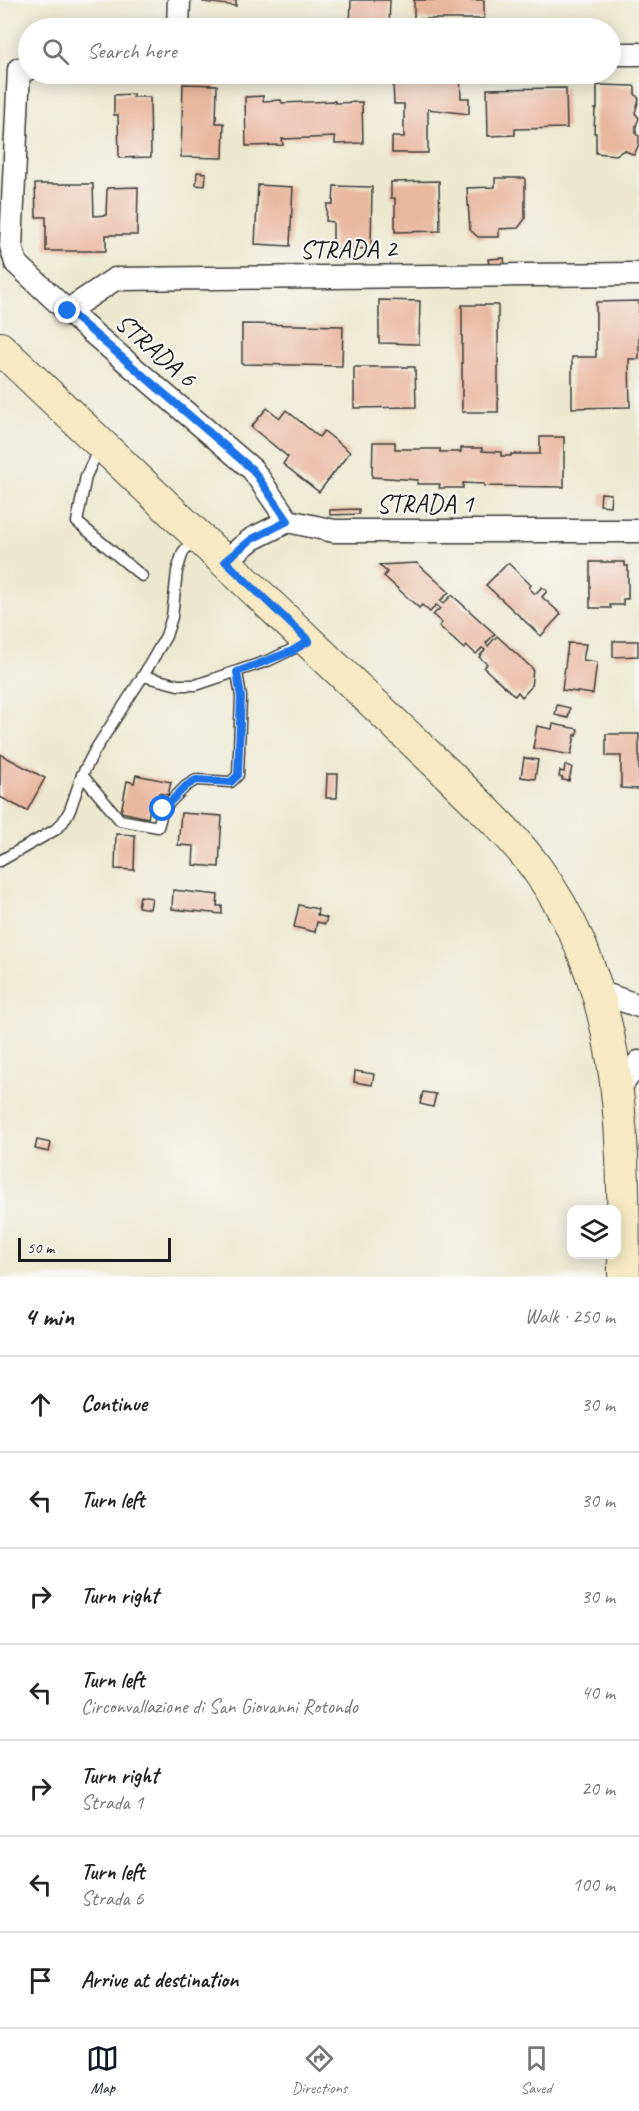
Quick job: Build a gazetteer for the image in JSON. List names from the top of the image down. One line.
{"streets":{"street":["STRADA 2","STRADA 6","STRADA 1"]},"crossings":[["STRADA 2","STRADA 6"],["STRADA 6","STRADA 1"]],"scale_bar":"50 m","page":{"search":"Search here","scale":"50 m","heading":["4 min","Walk · 250 m"],"list":[["Continue","30 m"],["Turn left","30 m"],["Turn right","30 m"],["Turn left","Circonvallazione di San Giovanni Rotondo","40 m"],["Turn right","Strada 1","20 m"],["Turn left","Strada 6","100 m"],"Arrive at destination"],"nav":["Map","Directions","Saved"]}}
